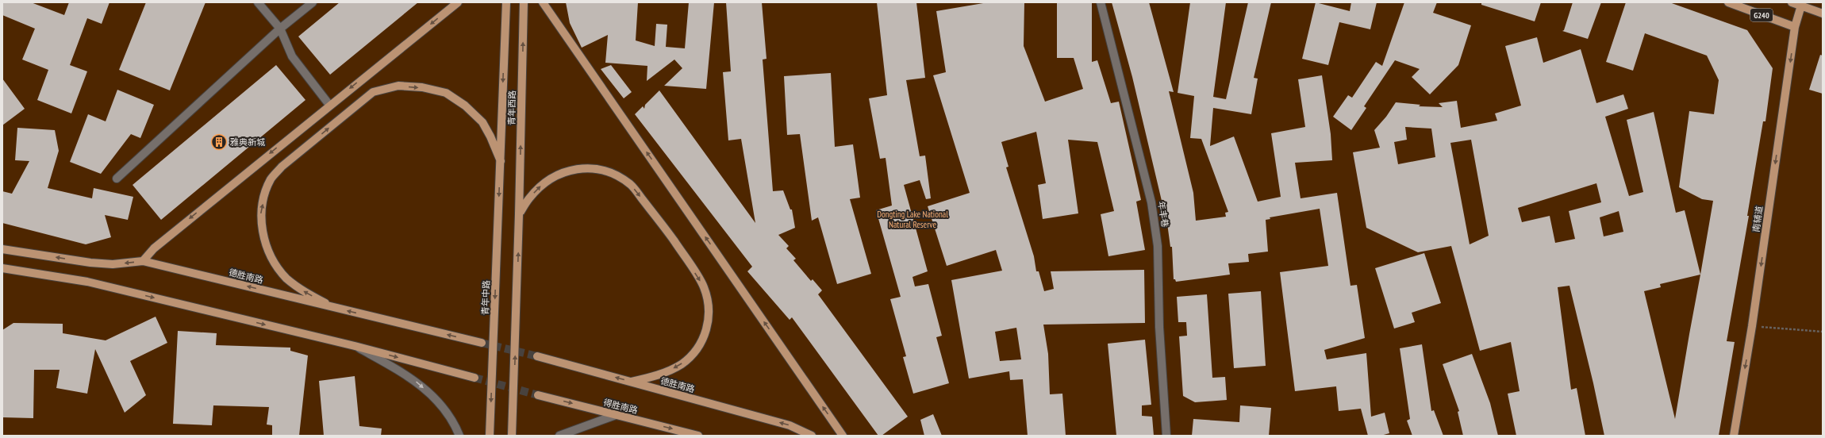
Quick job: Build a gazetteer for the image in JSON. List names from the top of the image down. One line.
{"streets":{"main road":["G240","青年西路","南辅道","德胜南路","青年中路","得胜南路"],"street":["年丰巷"]},"crossings":[["G240","南辅道"],["青年西路","青年中路"]],"one_way":["南辅道","得胜南路"],"parks":["Dongting Lake National Natural Reserve"],"places":{"building":["雅典新城"]}}
